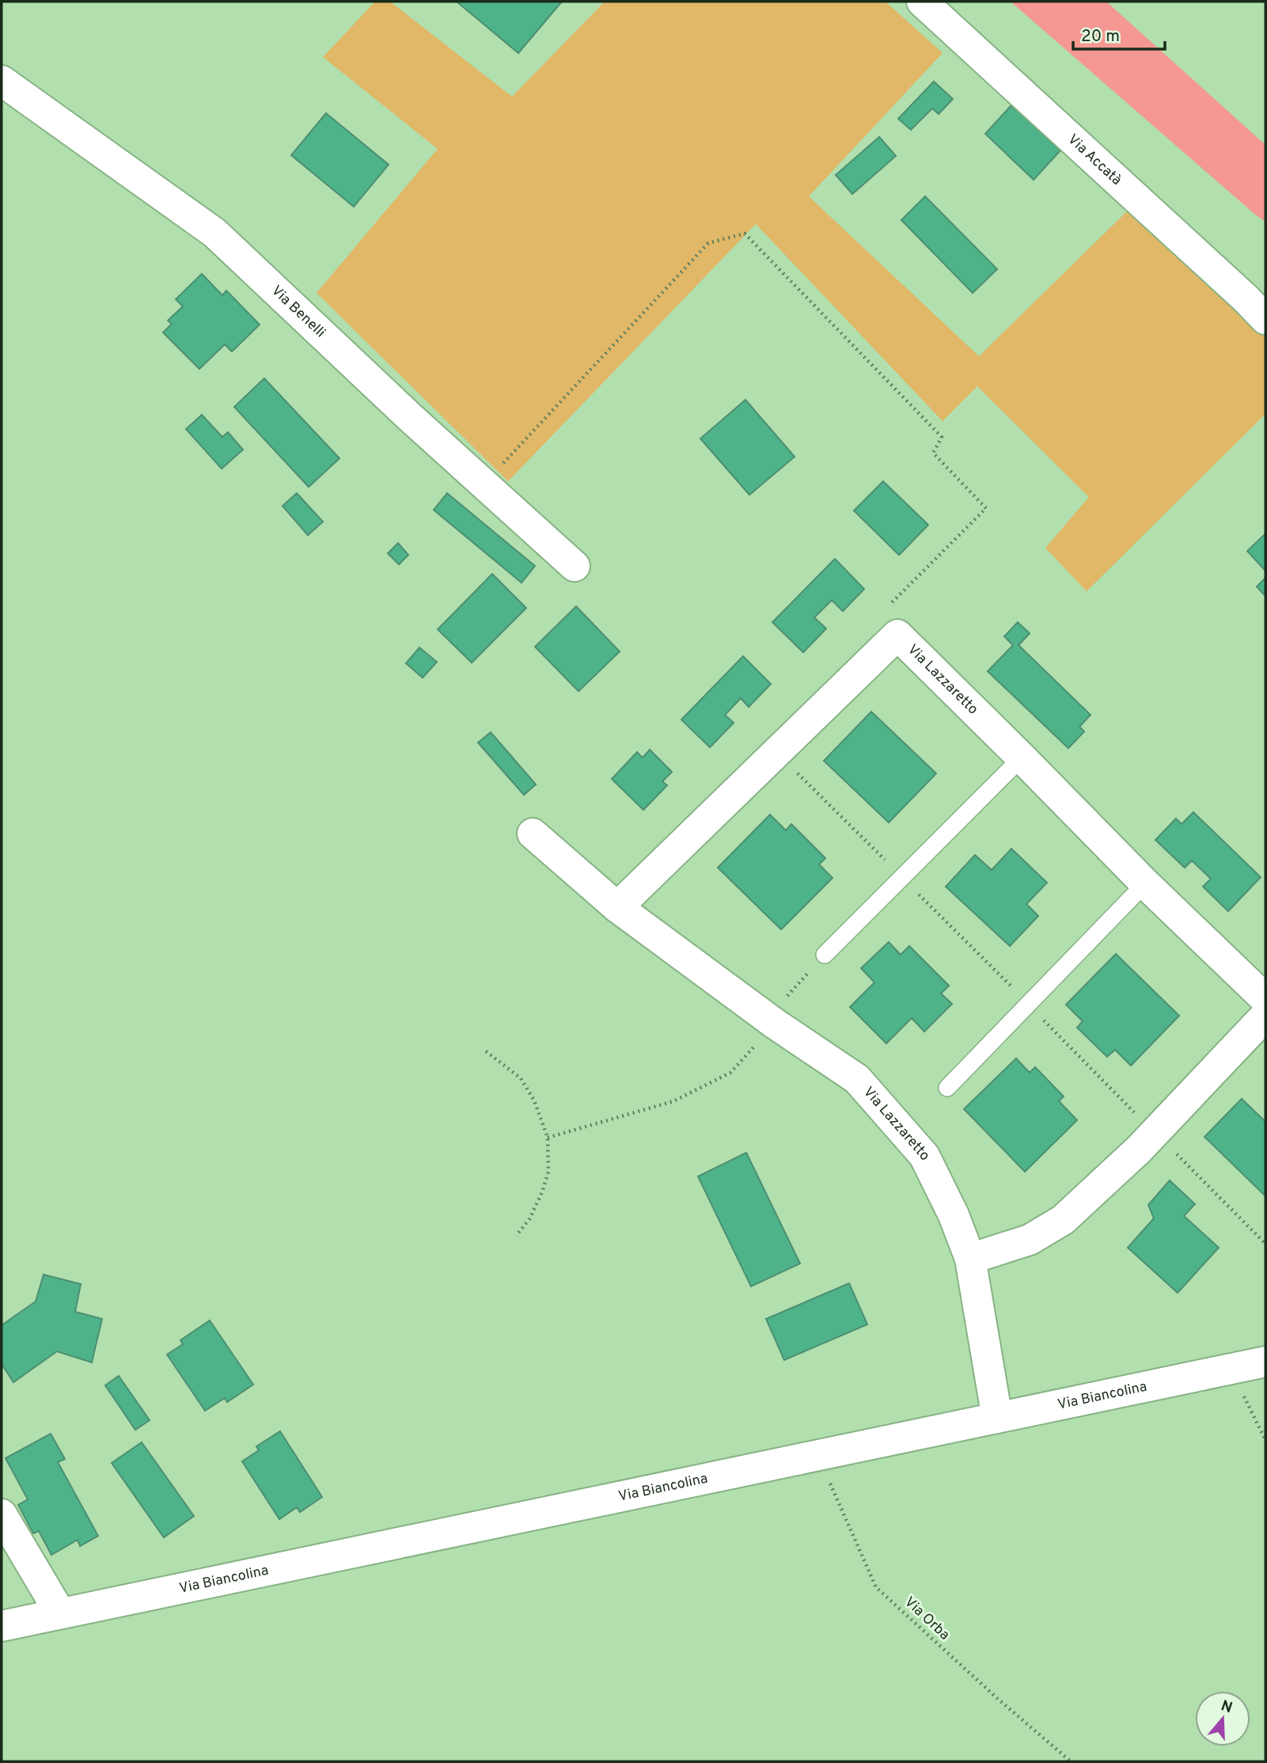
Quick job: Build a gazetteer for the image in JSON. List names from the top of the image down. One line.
{"streets":{"street":["Via Accatà","Via Benelli","Via Lazzaretto","Via Biancolina"],"path":["Via Orba"]},"crossings":[["Via Lazzaretto","Via Biancolina"],["Via Biancolina","Via Orba"]],"scale_bar":"20 m","north":"top"}
